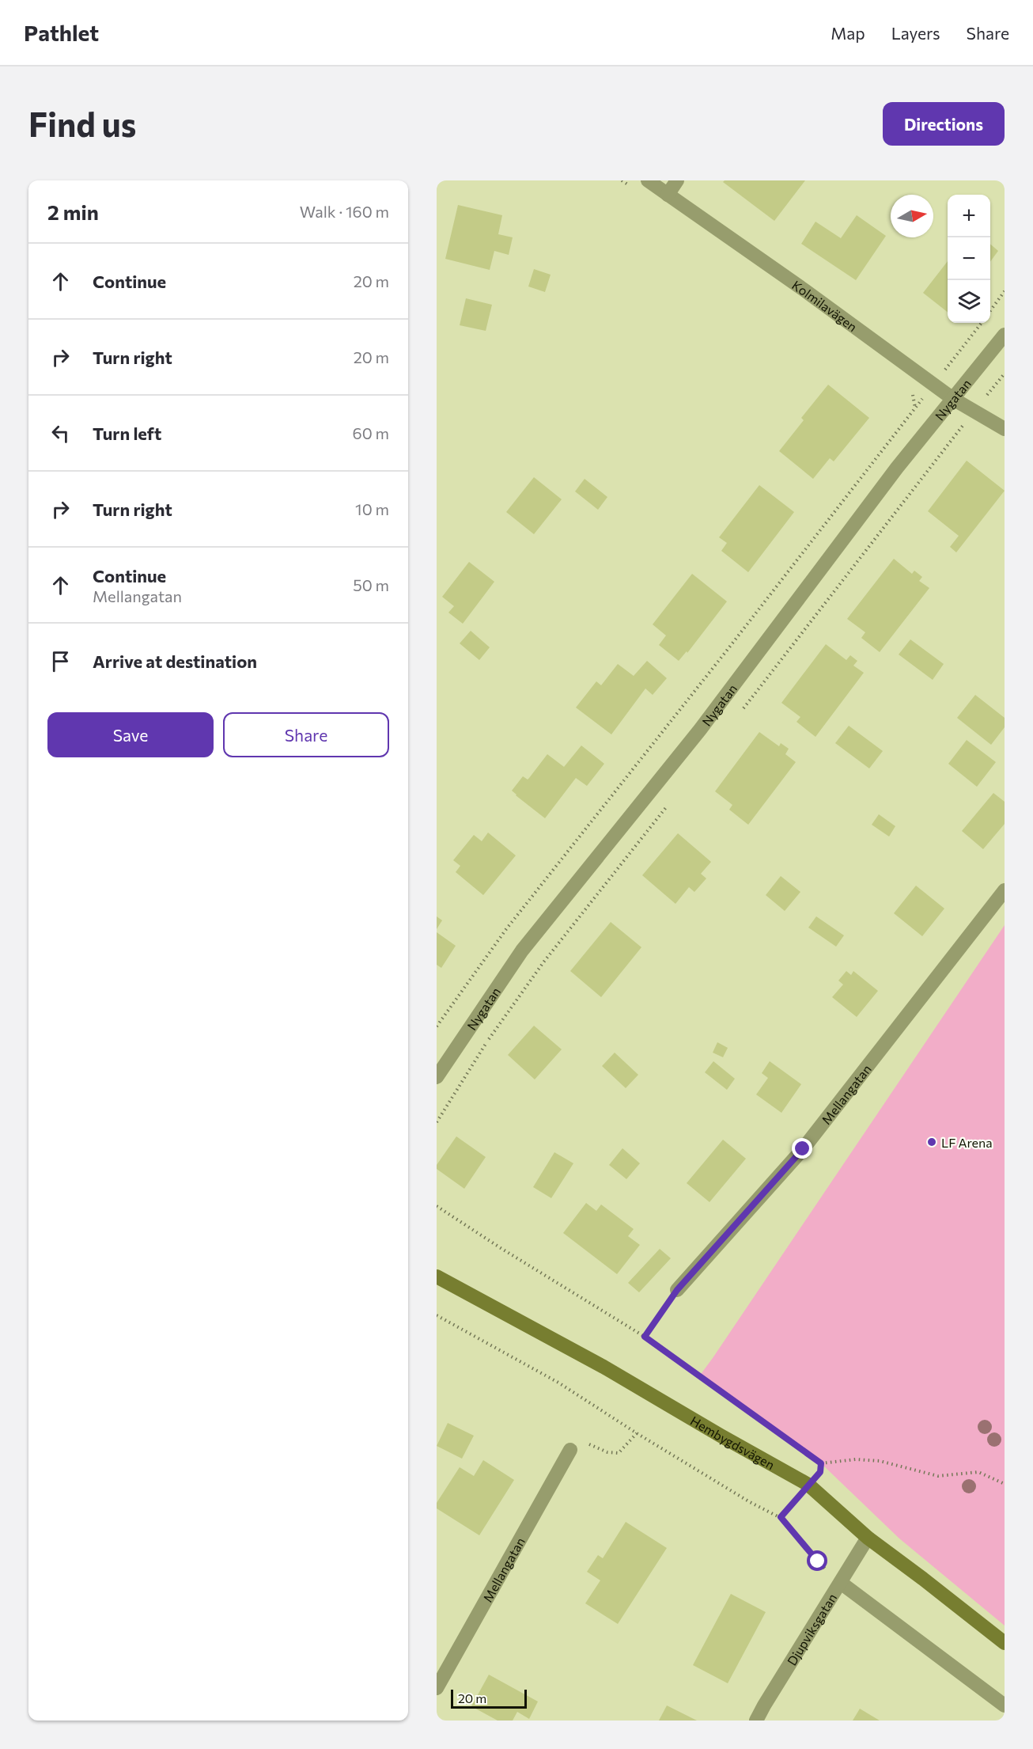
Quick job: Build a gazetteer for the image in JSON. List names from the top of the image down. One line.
{"streets":{"main road":["Hembygdsvägen"],"street":["Kolmilavägen","Nygatan","Mellangatan","Djupviksgatan"]},"crossings":[["Kolmilavägen","Nygatan"],["Hembygdsvägen","Djupviksgatan"]],"places":["LF Arena"],"scale_bar":"20 m","north":"right","page":{"header":"Pathlet","nav":["Map","Layers","Share"],"buttons":["Directions",["Save","Share"]],"title":"Find us","heading":["2 min","Walk · 160 m"],"map_buttons":["+","−"],"list":[["Continue","20 m"],["Turn right","20 m"],["Turn left","60 m"],["Turn right","10 m"],["Continue","Mellangatan","50 m"],"Arrive at destination"],"scale":"20 m"}}
